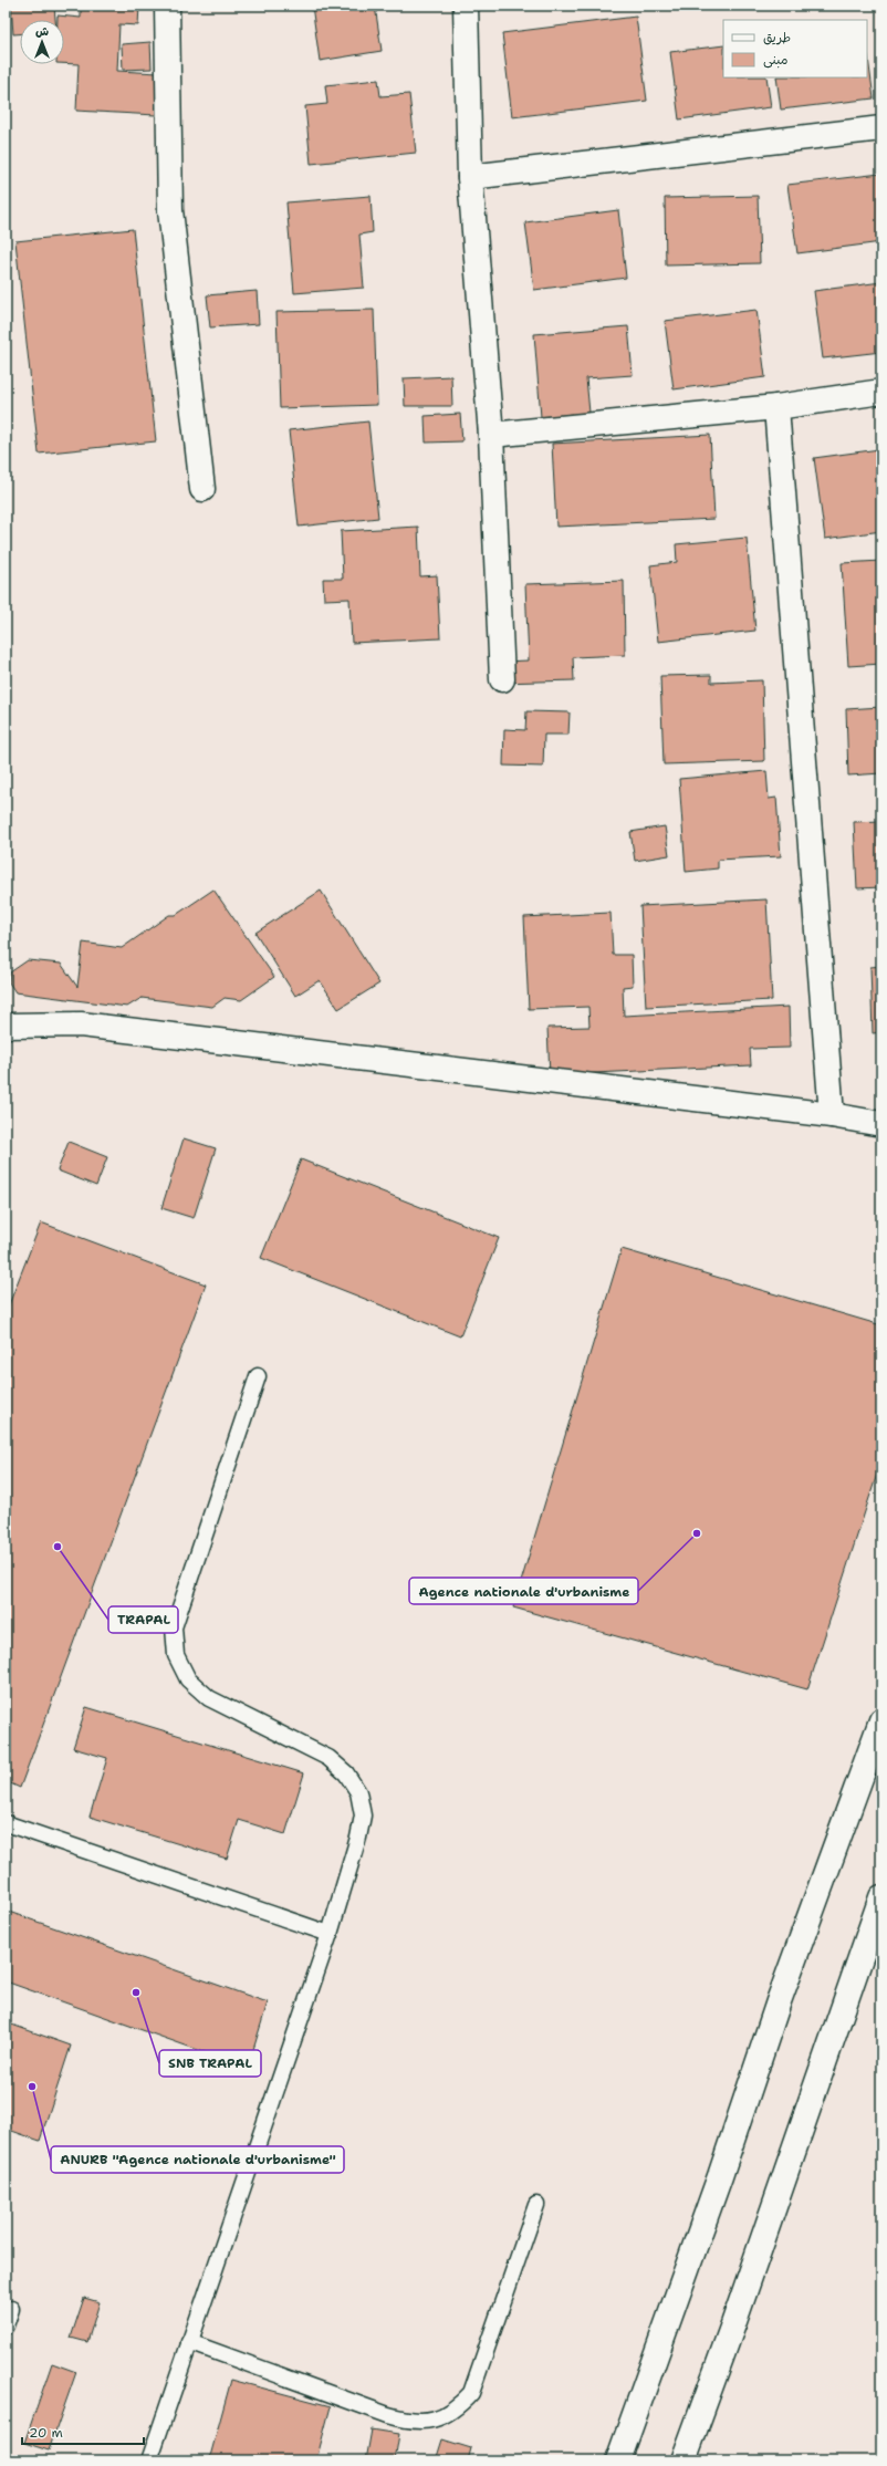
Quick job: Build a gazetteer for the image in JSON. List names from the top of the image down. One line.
{"places":["Agence nationale d'urbanisme","TRAPAL","SNB TRAPAL","ANURB \"Agence nationale d'urbanisme\""],"legend":["طريق","مبنى"],"scale_bar":"20 m","north":"top"}
